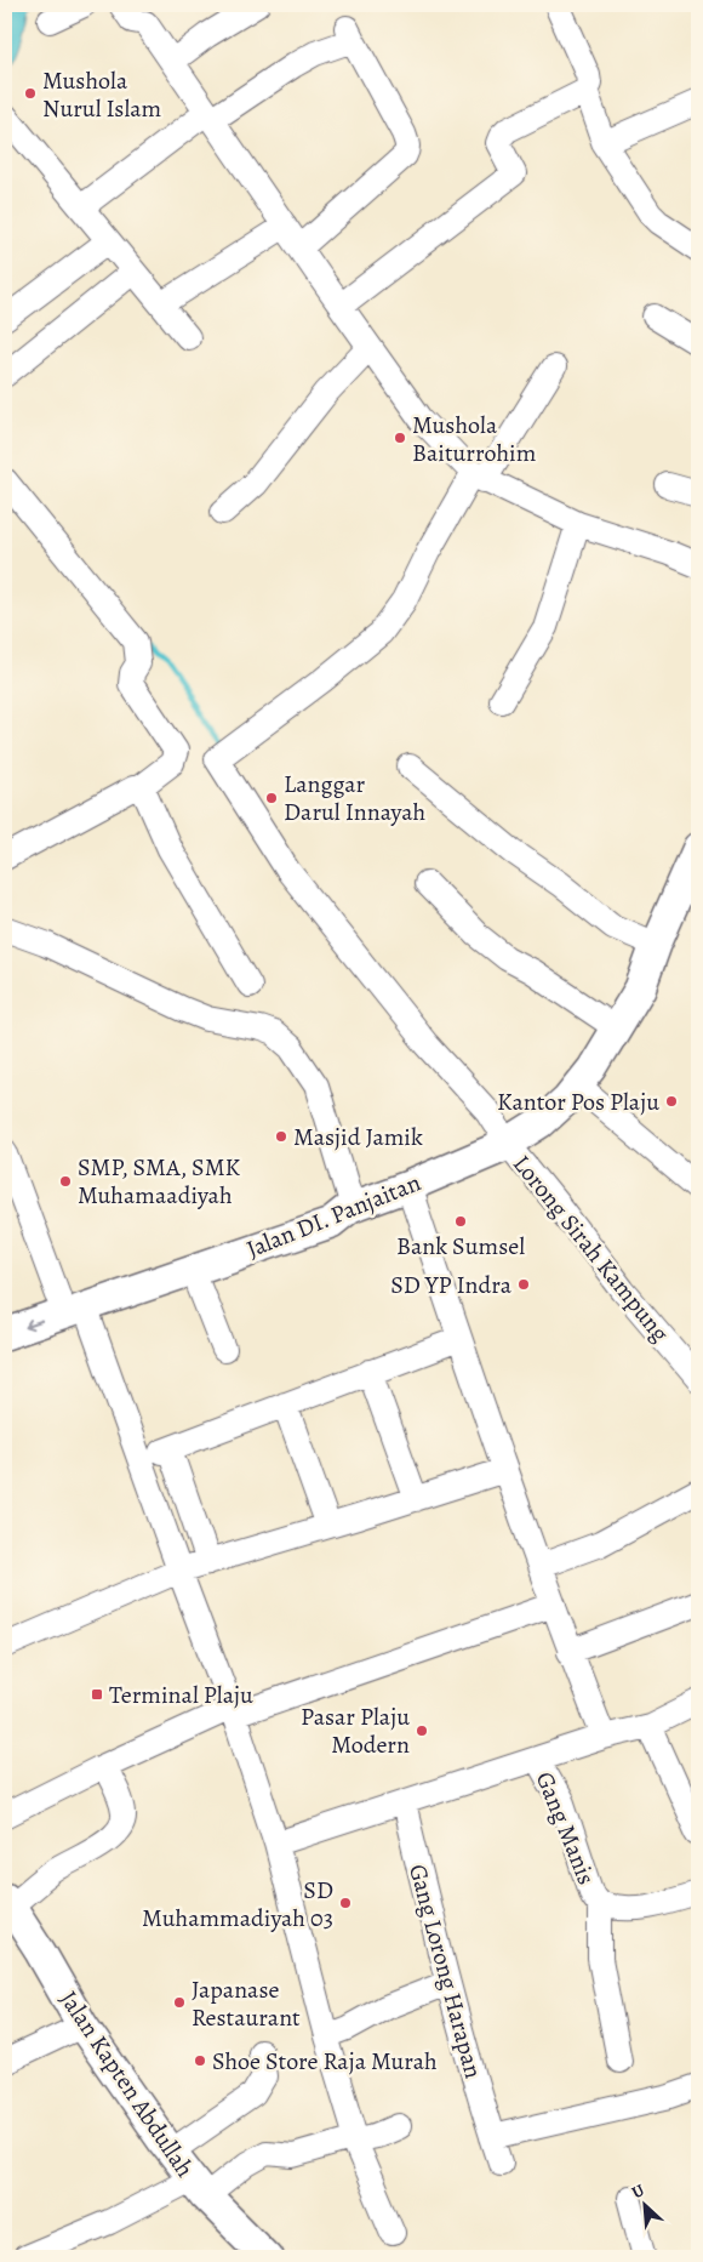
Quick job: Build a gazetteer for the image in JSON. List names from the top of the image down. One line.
{"streets":{"main road":["Jalan DI. Panjaitan","Jalan Kapten Abdullah"],"street":["Lorong Sirah Kampung","Gang Manis","Gang Lorong Harapan"]},"crossings":[["Jalan DI. Panjaitan","Lorong Sirah Kampung"]],"places":{"other":["Mushola Nurul Islam","Mushola Baiturrohim","Langgar Darul Innayah","Kantor Pos Plaju","Masjid Jamik","SMP, SMA, SMK Muhamaadiyah","Bank Sumsel","SD YP Indra","Pasar Plaju Modern","SD Muhammadiyah 03","Japanase Restaurant","Shoe Store Raja Murah"],"transit":["Terminal Plaju"]},"north":"top left"}
